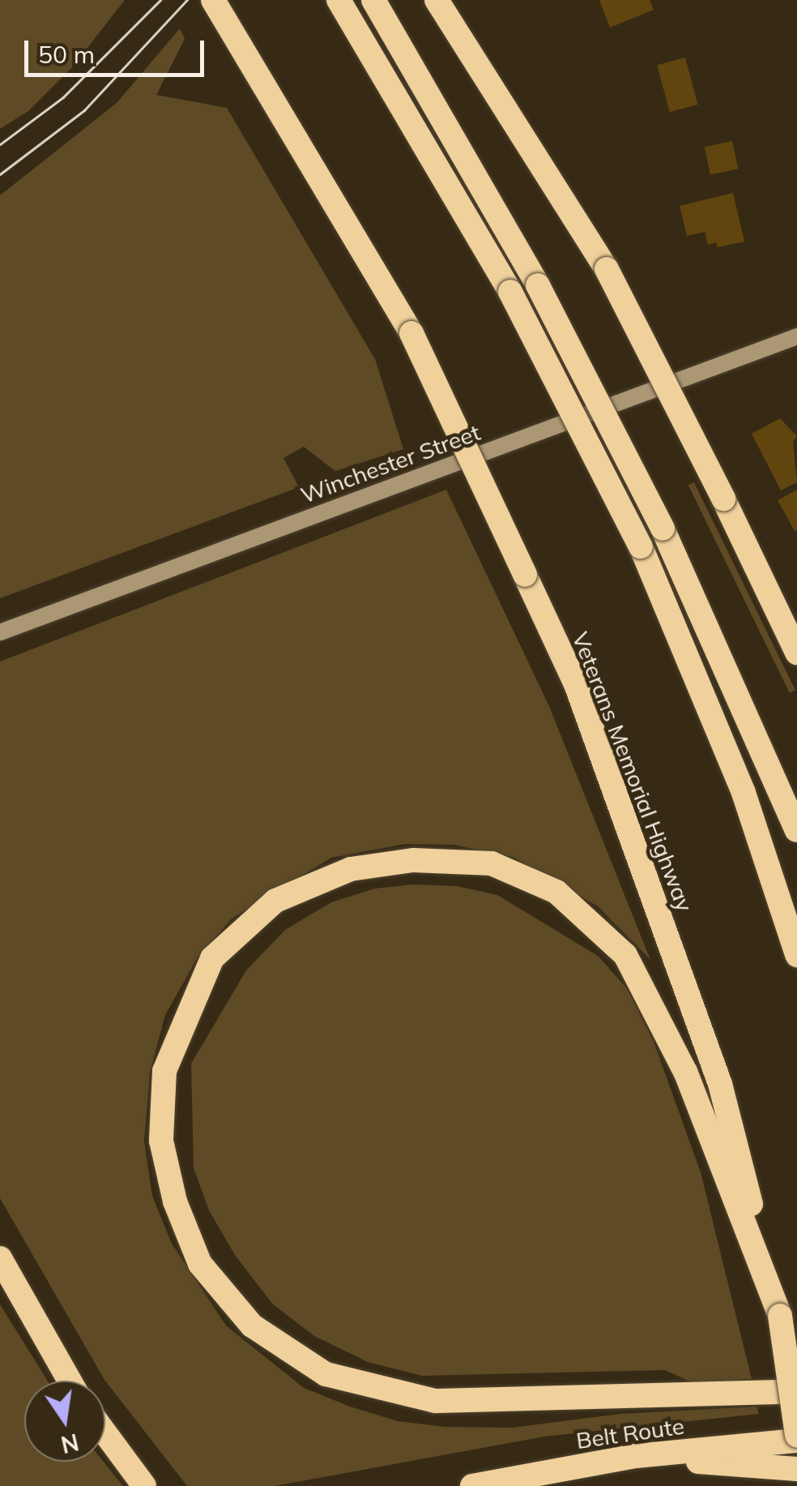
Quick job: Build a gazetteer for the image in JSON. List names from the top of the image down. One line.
{"streets":{"highway":["Veterans Memorial Highway","Belt Route"],"main road":["Winchester Street"]},"crossings":[["Veterans Memorial Highway","Belt Route"]],"scale_bar":"50 m","north":"bottom"}
